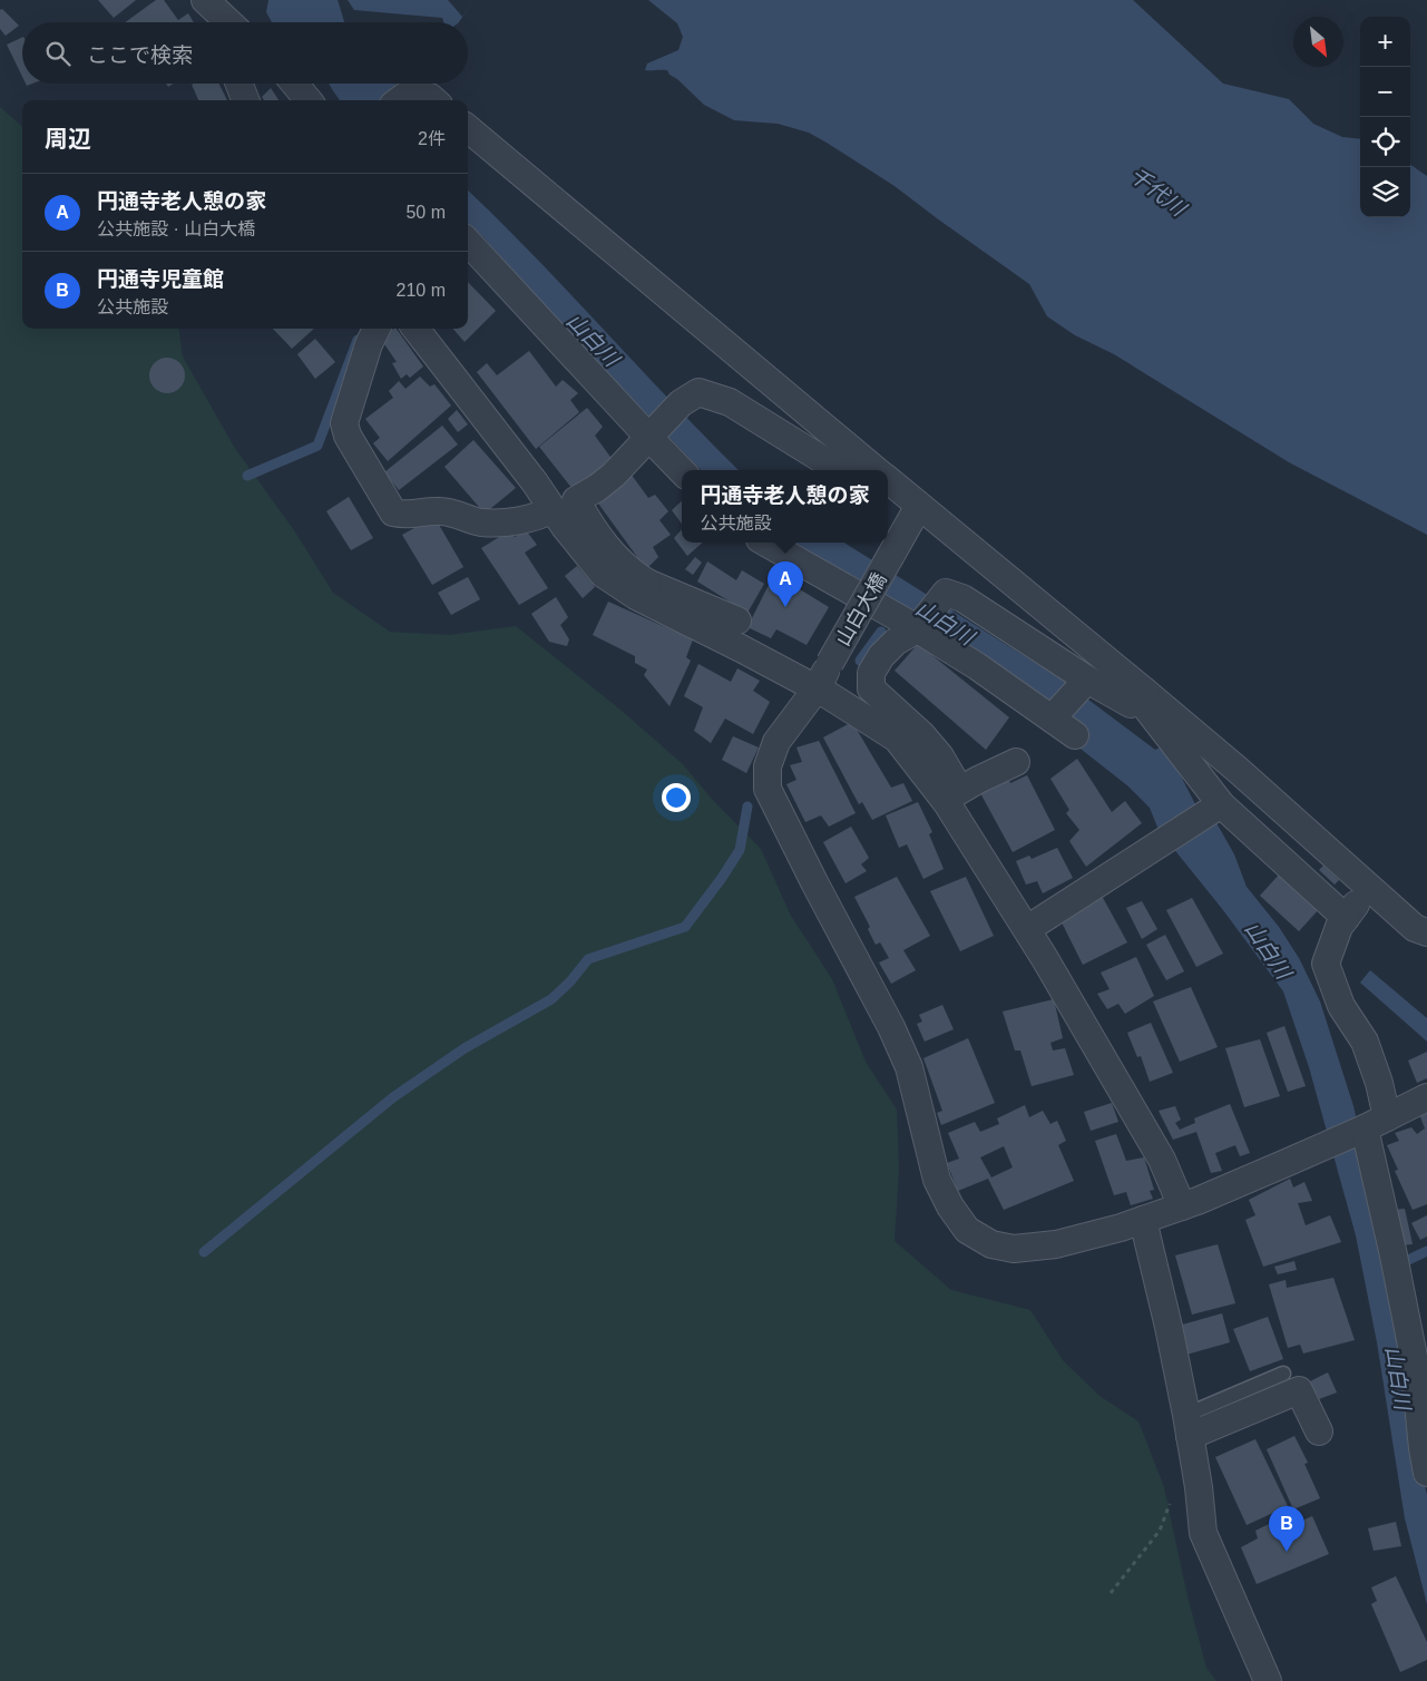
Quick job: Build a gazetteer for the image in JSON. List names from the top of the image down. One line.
{"streets":{"street":["山白大橋"]},"water":["千代川","山白川"],"north":"bottom right","page":{"map_buttons":["+","−"],"search":"ここで検索","heading":["周辺","2件"],"list":[{"mark":"A","name":"円通寺老人憩の家","note":"公共施設 · 山白大橋","value":"50 m"},{"mark":"B","name":"円通寺児童館","note":"公共施設","value":"210 m"}],"popup":["円通寺老人憩の家","公共施設"],"pins":["A","B"]}}
